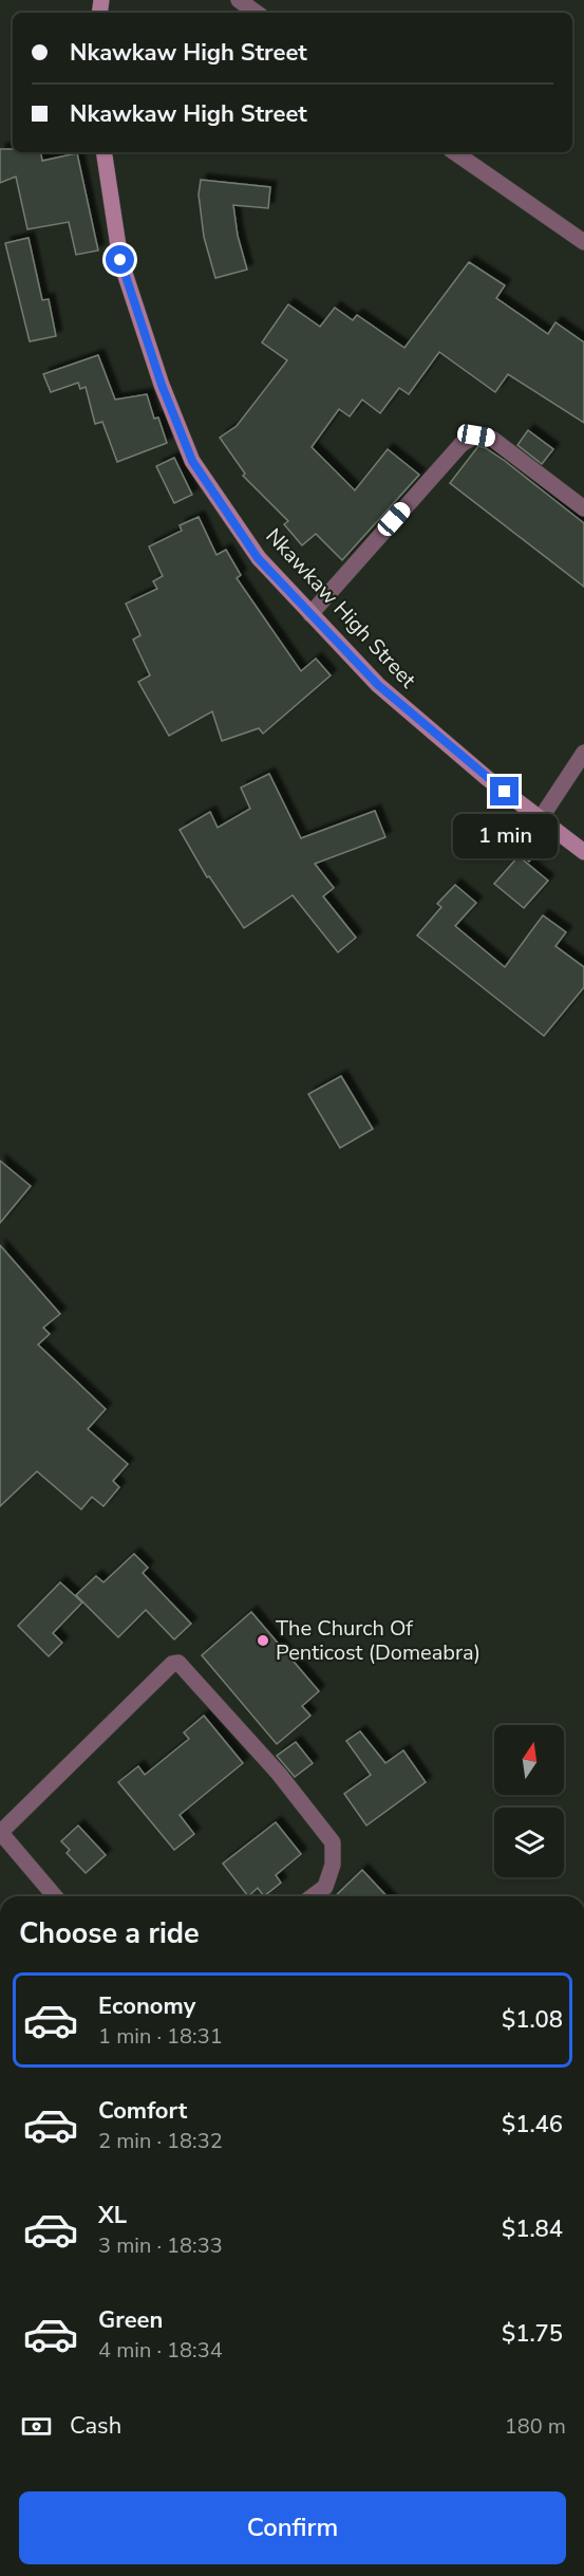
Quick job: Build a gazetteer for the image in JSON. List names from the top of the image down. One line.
{"streets":{"main road":["Nkawkaw High Street"]},"places":["The Church Of Penticost (Domeabra)"],"north":"top","page":{"banner":["Nkawkaw High Street","Nkawkaw High Street"],"bubble":"1 min","heading":"Choose a ride","list":[{"name":"Economy","note":"1 min · 18:31","value":"$1.08"},{"name":"Comfort","note":"2 min · 18:32","value":"$1.46"},{"name":"XL","note":"3 min · 18:33","value":"$1.84"},{"name":"Green","note":"4 min · 18:34","value":"$1.75"}],"pay":["Cash","180 m"],"buttons":"Confirm"}}
